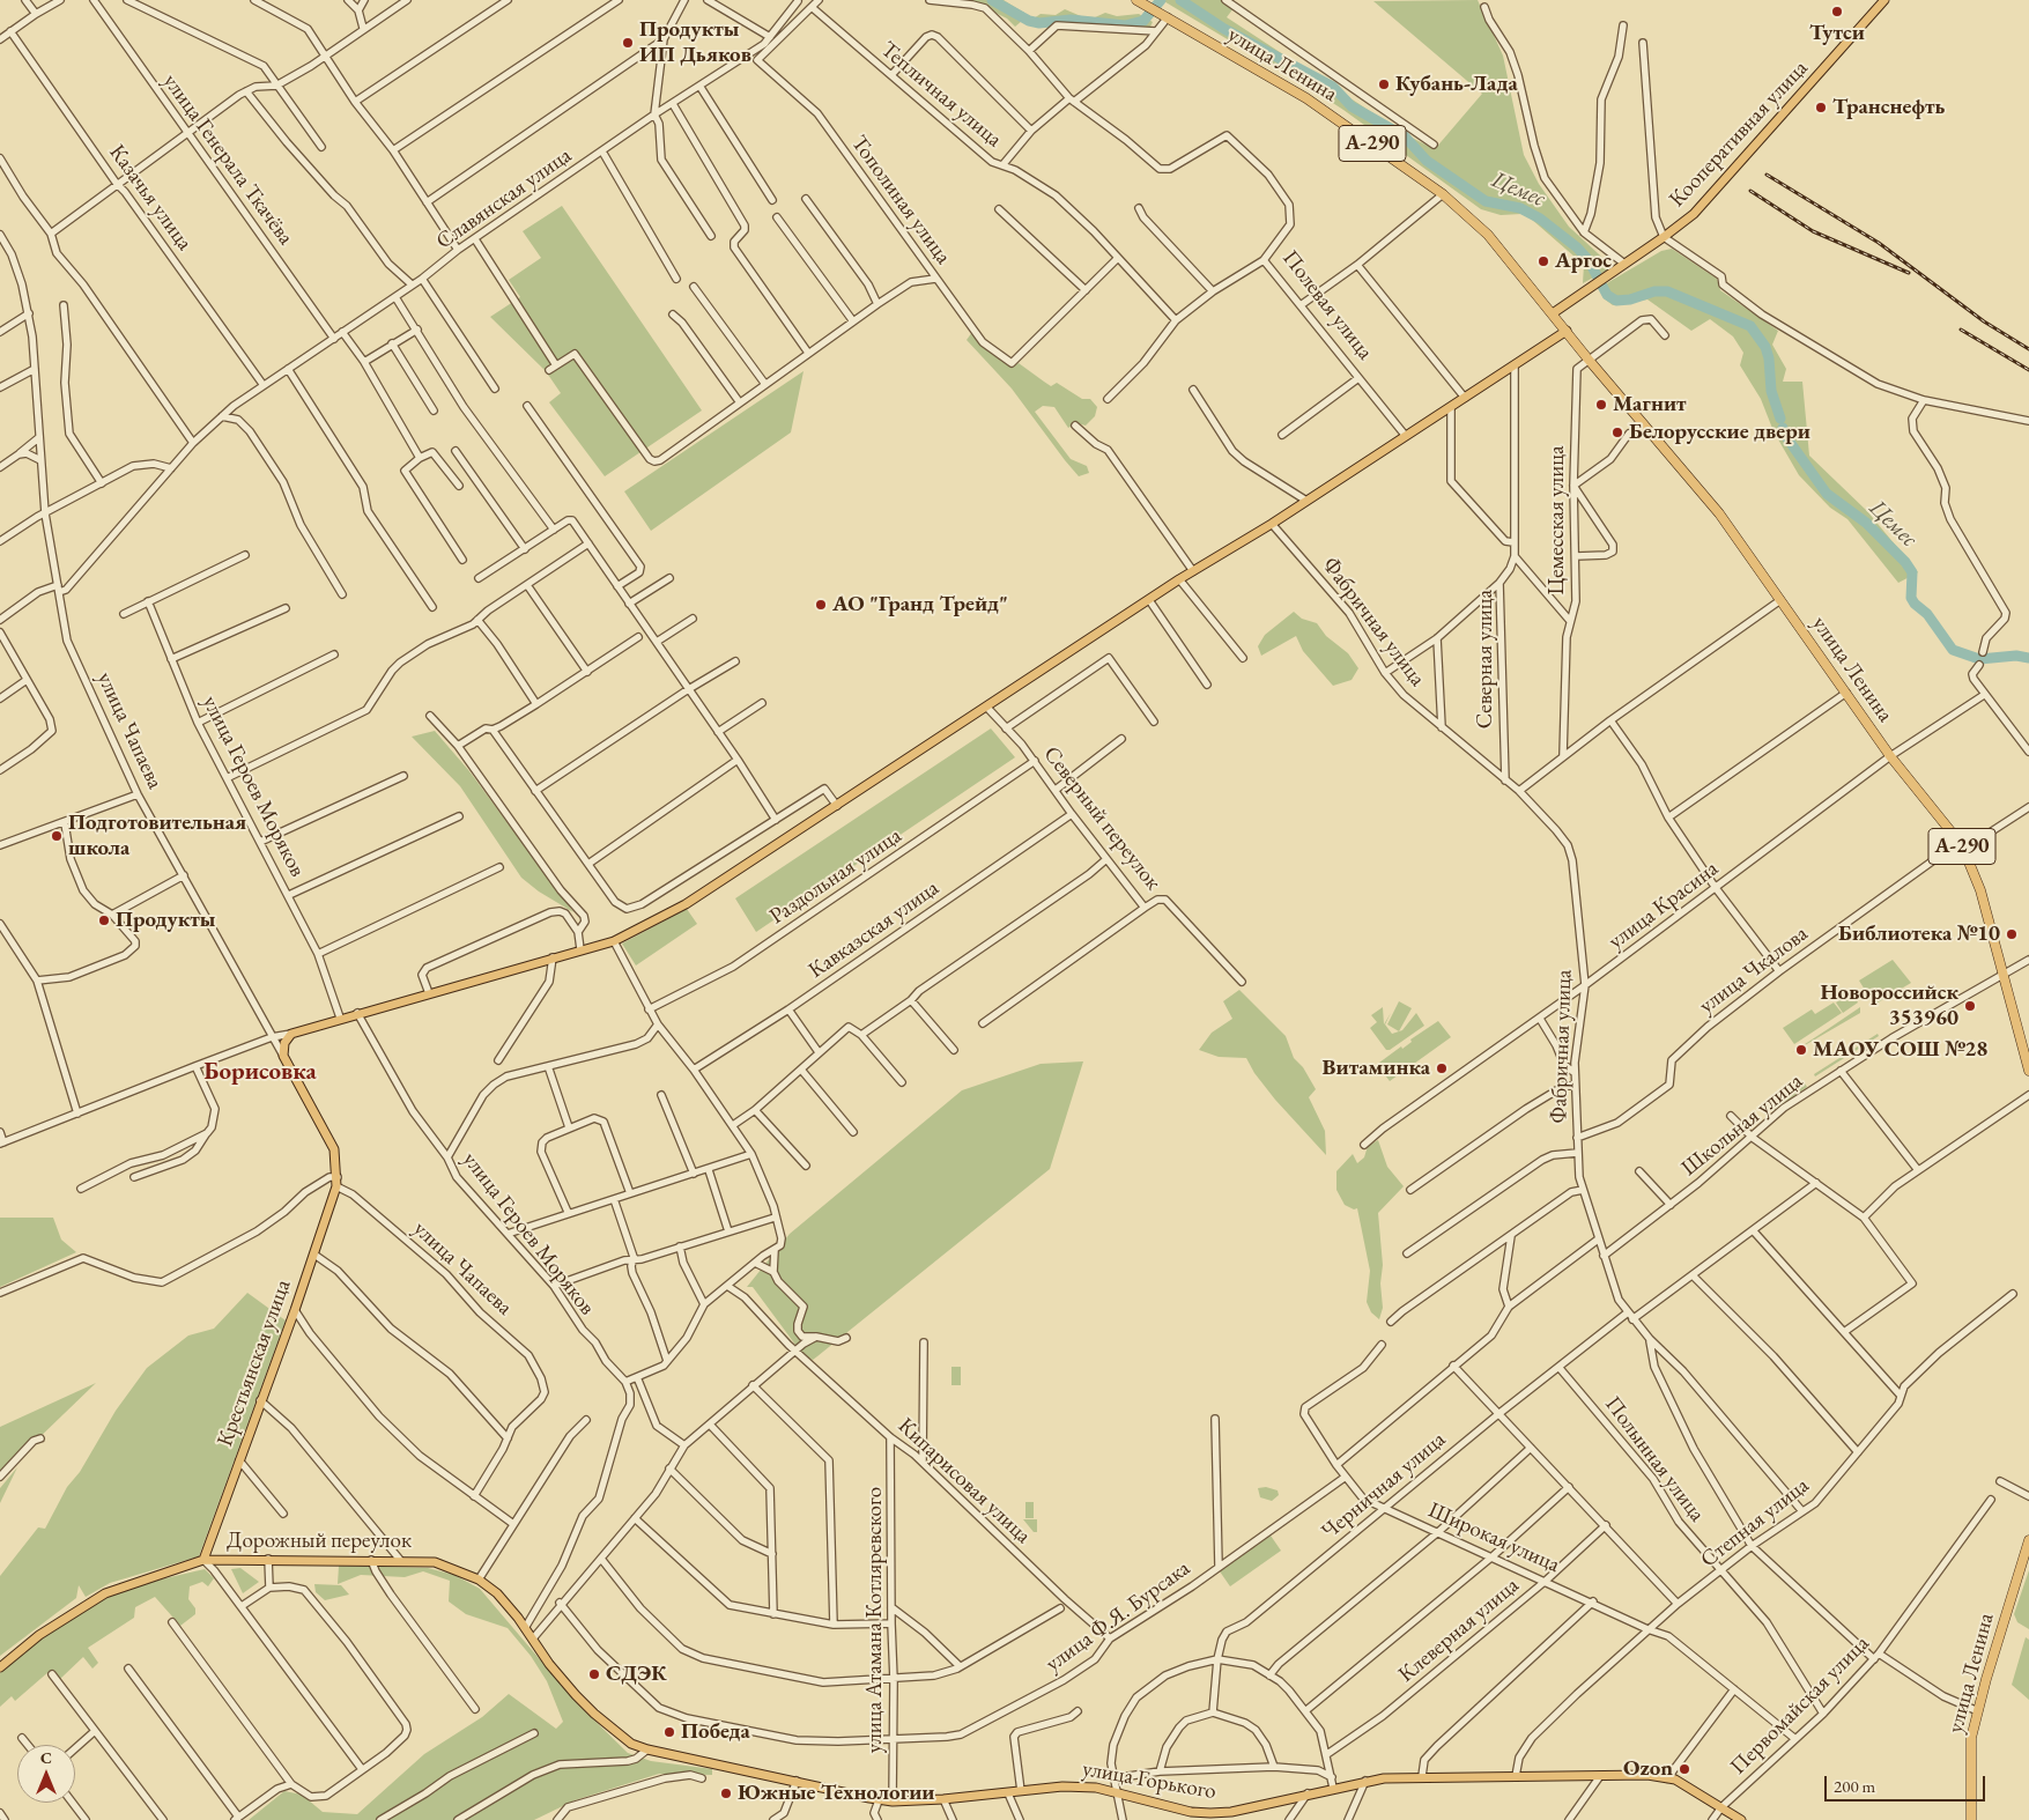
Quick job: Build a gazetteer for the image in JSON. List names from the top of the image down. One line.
{"streets":{"highway":["улица Ленина","А-290"],"main road":["Кооперативная улица","улица Чапаева","Крестьянская улица","Дорожный переулок","улица Горького"],"street":["Тепличная улица","улица Генерала Ткачёва","Казачья улица","Славянская улица","Тополиная улица","Полевая улица","Цемесская улица","Фабричная улица","Северная улица","улица Героев Моряков","Северный переулок","Раздольная улица","улица Красина","Кавказская улица","улица Чкалова","Школьная улица","Полынная улица","Кипарисовая улица","Черничная улица","Степная улица","Широкая улица","улица Ф.Я. Бурсака","улица Атамана Котляревского","Клеверная улица","Первомайская улица"]},"crossings":[["улица Ленина","Кооперативная улица"],["улица Ленина","Цемесская улица"],["улица Ленина","улица Красина"],["улица Ленина","улица Чкалова"],["улица Ленина","Школьная улица"],["Тепличная улица","Тополиная улица"],["улица Генерала Ткачёва","Славянская улица"],["Казачья улица","Славянская улица"],["Фабричная улица","Северная улица"],["Фабричная улица","улица Красина"],["Фабричная улица","улица Чкалова"],["Фабричная улица","Школьная улица"],["Фабричная улица","Черничная улица"],["Фабричная улица","Степная улица"],["улица Чапаева","Крестьянская улица"],["Северный переулок","Раздольная улица"],["Северный переулок","Кавказская улица"],["Крестьянская улица","Дорожный переулок"],["Полынная улица","Черничная улица"],["Полынная улица","Степная улица"],["Полынная улица","Первомайская улица"],["Кипарисовая улица","улица Ф.Я. Бурсака"],["Кипарисовая улица","улица Атамана Котляревского"],["Черничная улица","Широкая улица"],["Степная улица","Широкая улица"],["Степная улица","улица Горького"],["Широкая улица","улица Ф.Я. Бурсака"],["Широкая улица","Клеверная улица"],["Широкая улица","Первомайская улица"],["Дорожный переулок","улица Горького"],["улица Ф.Я. Бурсака","улица Атамана Котляревского"],["улица Атамана Котляревского","улица Горького"],["Первомайская улица","улица Горького"]],"districts":["Борисовка"],"water":["Цемес"],"places":["Тутси","Продукты ИП Дьяков","Кубань-Лада","Транснефть","Аргос","Магнит","Белорусские двери","АО \"Гранд Трейд\"","Подготовительная школа","Продукты","Библиотека №10","Новороссийск 353960","МАОУ СОШ №28","Витаминка","СДЭК","Победа","Ozon","Южные Технологии"],"scale_bar":"200 m","north":"top"}
